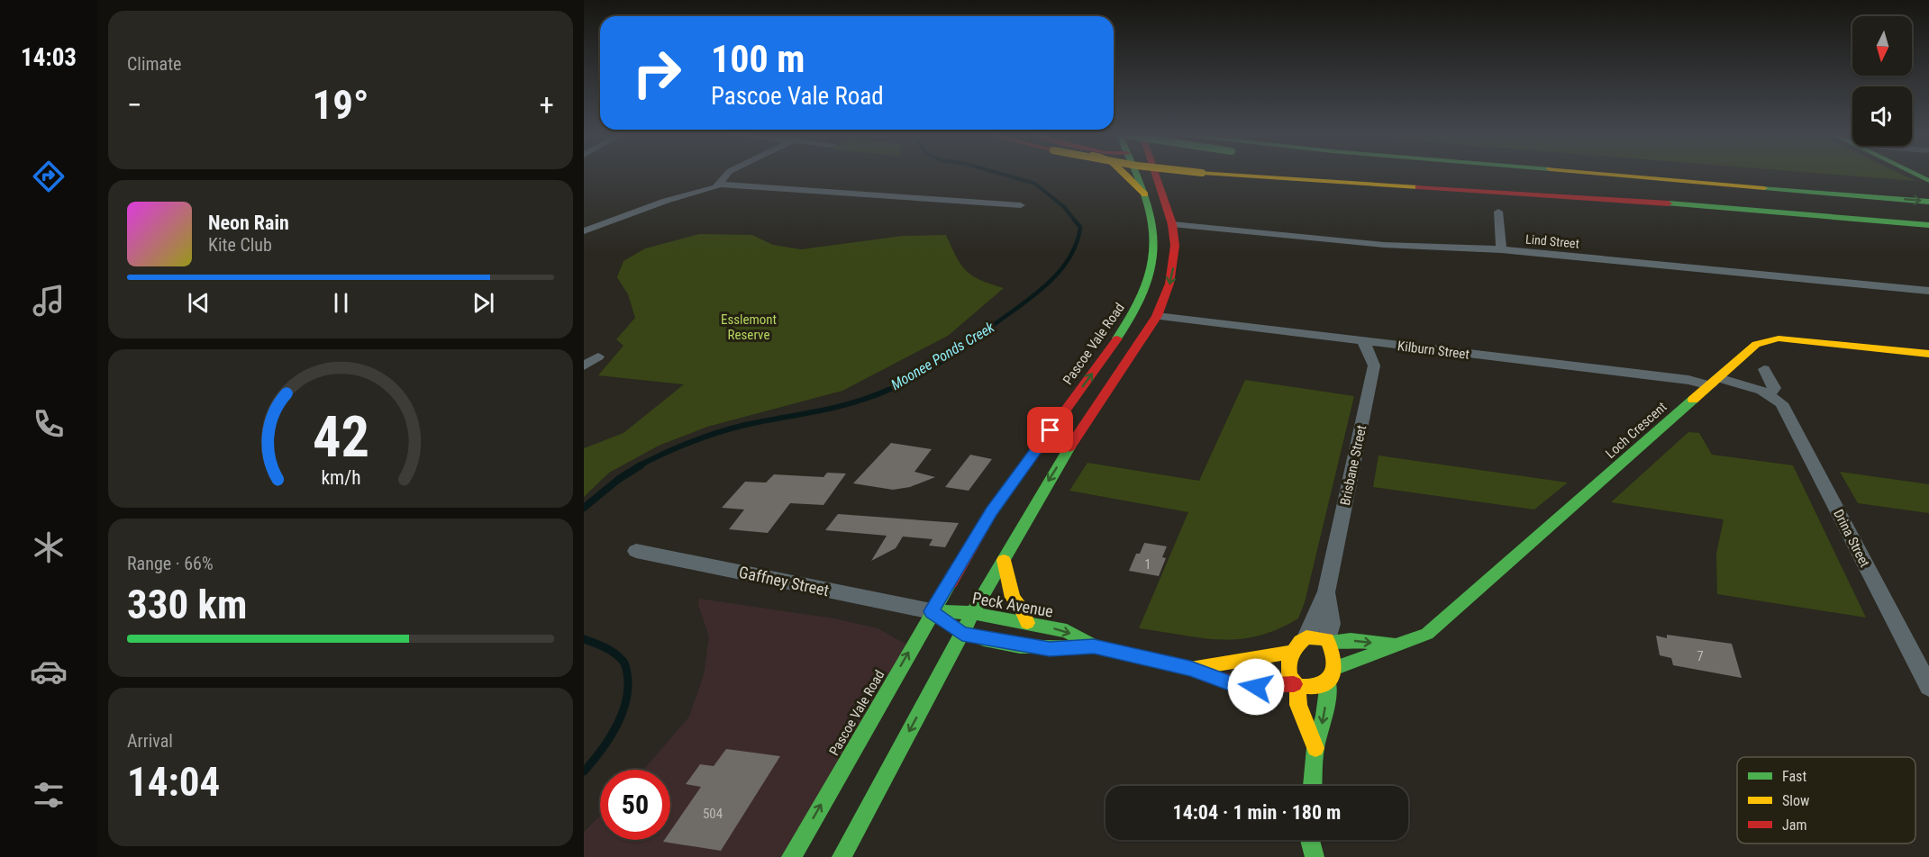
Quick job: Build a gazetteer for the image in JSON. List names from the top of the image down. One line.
{"streets":{"main road":["Pascoe Vale Road","Loch Crescent","Peck Avenue"],"street":["Lind Street","Kilburn Street","Brisbane Street","Drina Street","Gaffney Street"]},"crossings":[["Pascoe Vale Road","Gaffney Street"],["Pascoe Vale Road","Peck Avenue"],["Kilburn Street","Loch Crescent"],["Kilburn Street","Brisbane Street"],["Kilburn Street","Drina Street"],["Loch Crescent","Brisbane Street"],["Loch Crescent","Drina Street"],["Loch Crescent","Peck Avenue"],["Brisbane Street","Peck Avenue"],["Gaffney Street","Peck Avenue"]],"water":["Moonee Ponds Creek"],"parks":["Esslemont Reserve"],"house_numbers":["1","7","504"],"legend":["Fast","Slow","Jam"],"north":"bottom","page":{"tabs":"14:03","tile":["Climate",["Range · 66%","330 km"],["Arrival","14:04"]],"turn":["100 m","Pascoe Vale Road"],"heat":["−","19°","+"],"song":["Neon Rain","Kite Club"],"limit":"50","trip":"14:04 · 1 min · 180 m","gauge":["42","km/h"]}}
